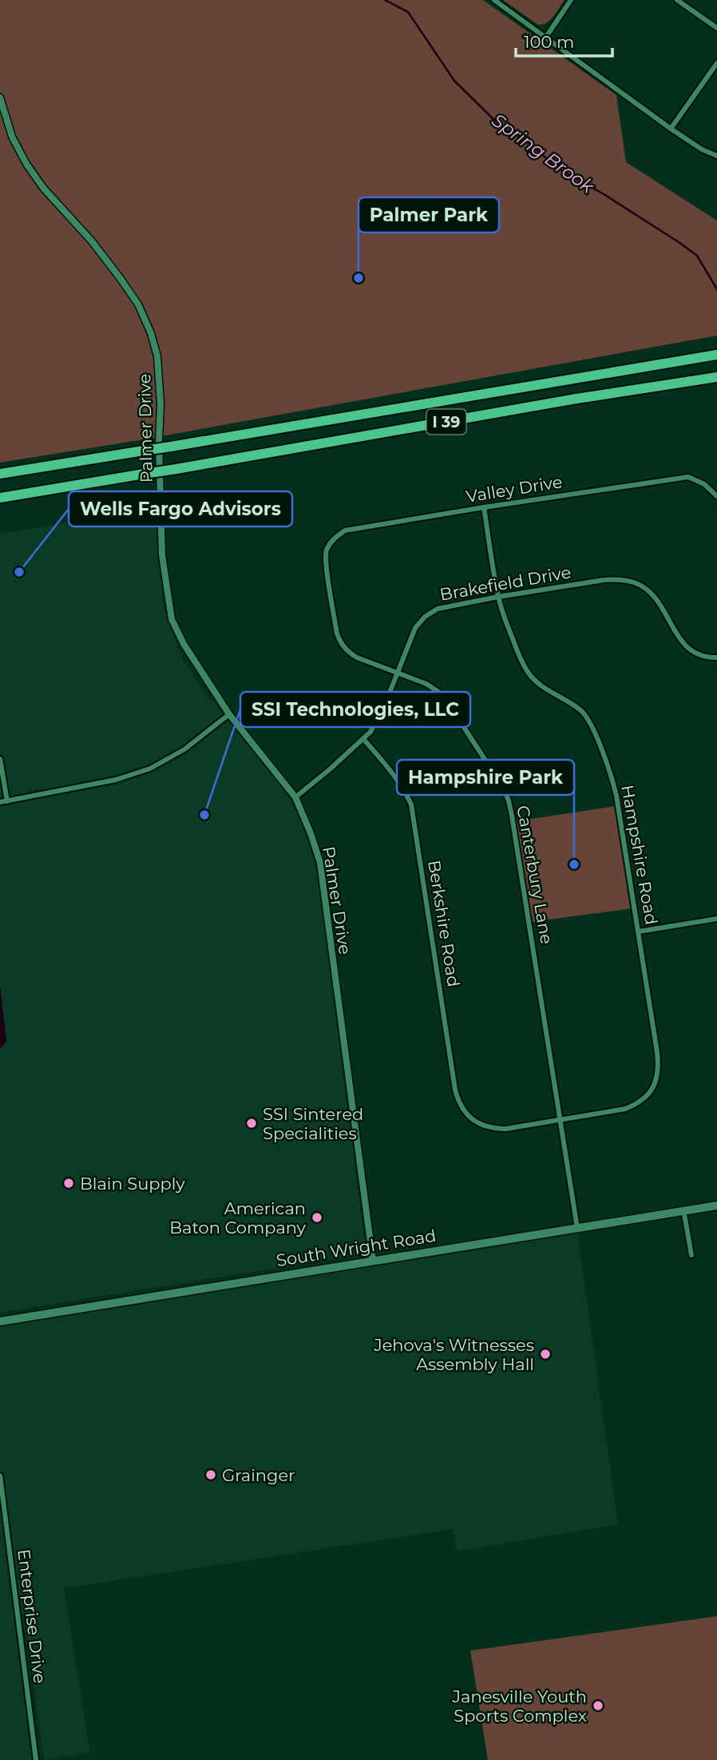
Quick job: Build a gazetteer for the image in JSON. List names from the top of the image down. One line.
{"streets":{"highway":["I 39"],"main road":["South Wright Road"],"street":["Palmer Drive","Valley Drive","Brakefield Drive","Hampshire Road","Canterbury Lane","Berkshire Road","Enterprise Drive"]},"crossings":[["Palmer Drive","Brakefield Drive"],["Palmer Drive","South Wright Road"],["Valley Drive","Hampshire Road"],["Valley Drive","Canterbury Lane"],["Brakefield Drive","Hampshire Road"],["Brakefield Drive","Canterbury Lane"],["Brakefield Drive","Berkshire Road"],["Hampshire Road","Canterbury Lane"],["Hampshire Road","Berkshire Road"],["Canterbury Lane","Berkshire Road"],["Canterbury Lane","South Wright Road"]],"water":["Spring Brook"],"places":["Palmer Park","Wells Fargo Advisors","SSI Technologies, LLC","Hampshire Park","SSI Sintered Specialities","Blain Supply","American Baton Company","Jehova's Witnesses Assembly Hall","Grainger","Janesville Youth Sports Complex"],"scale_bar":"100 m"}
